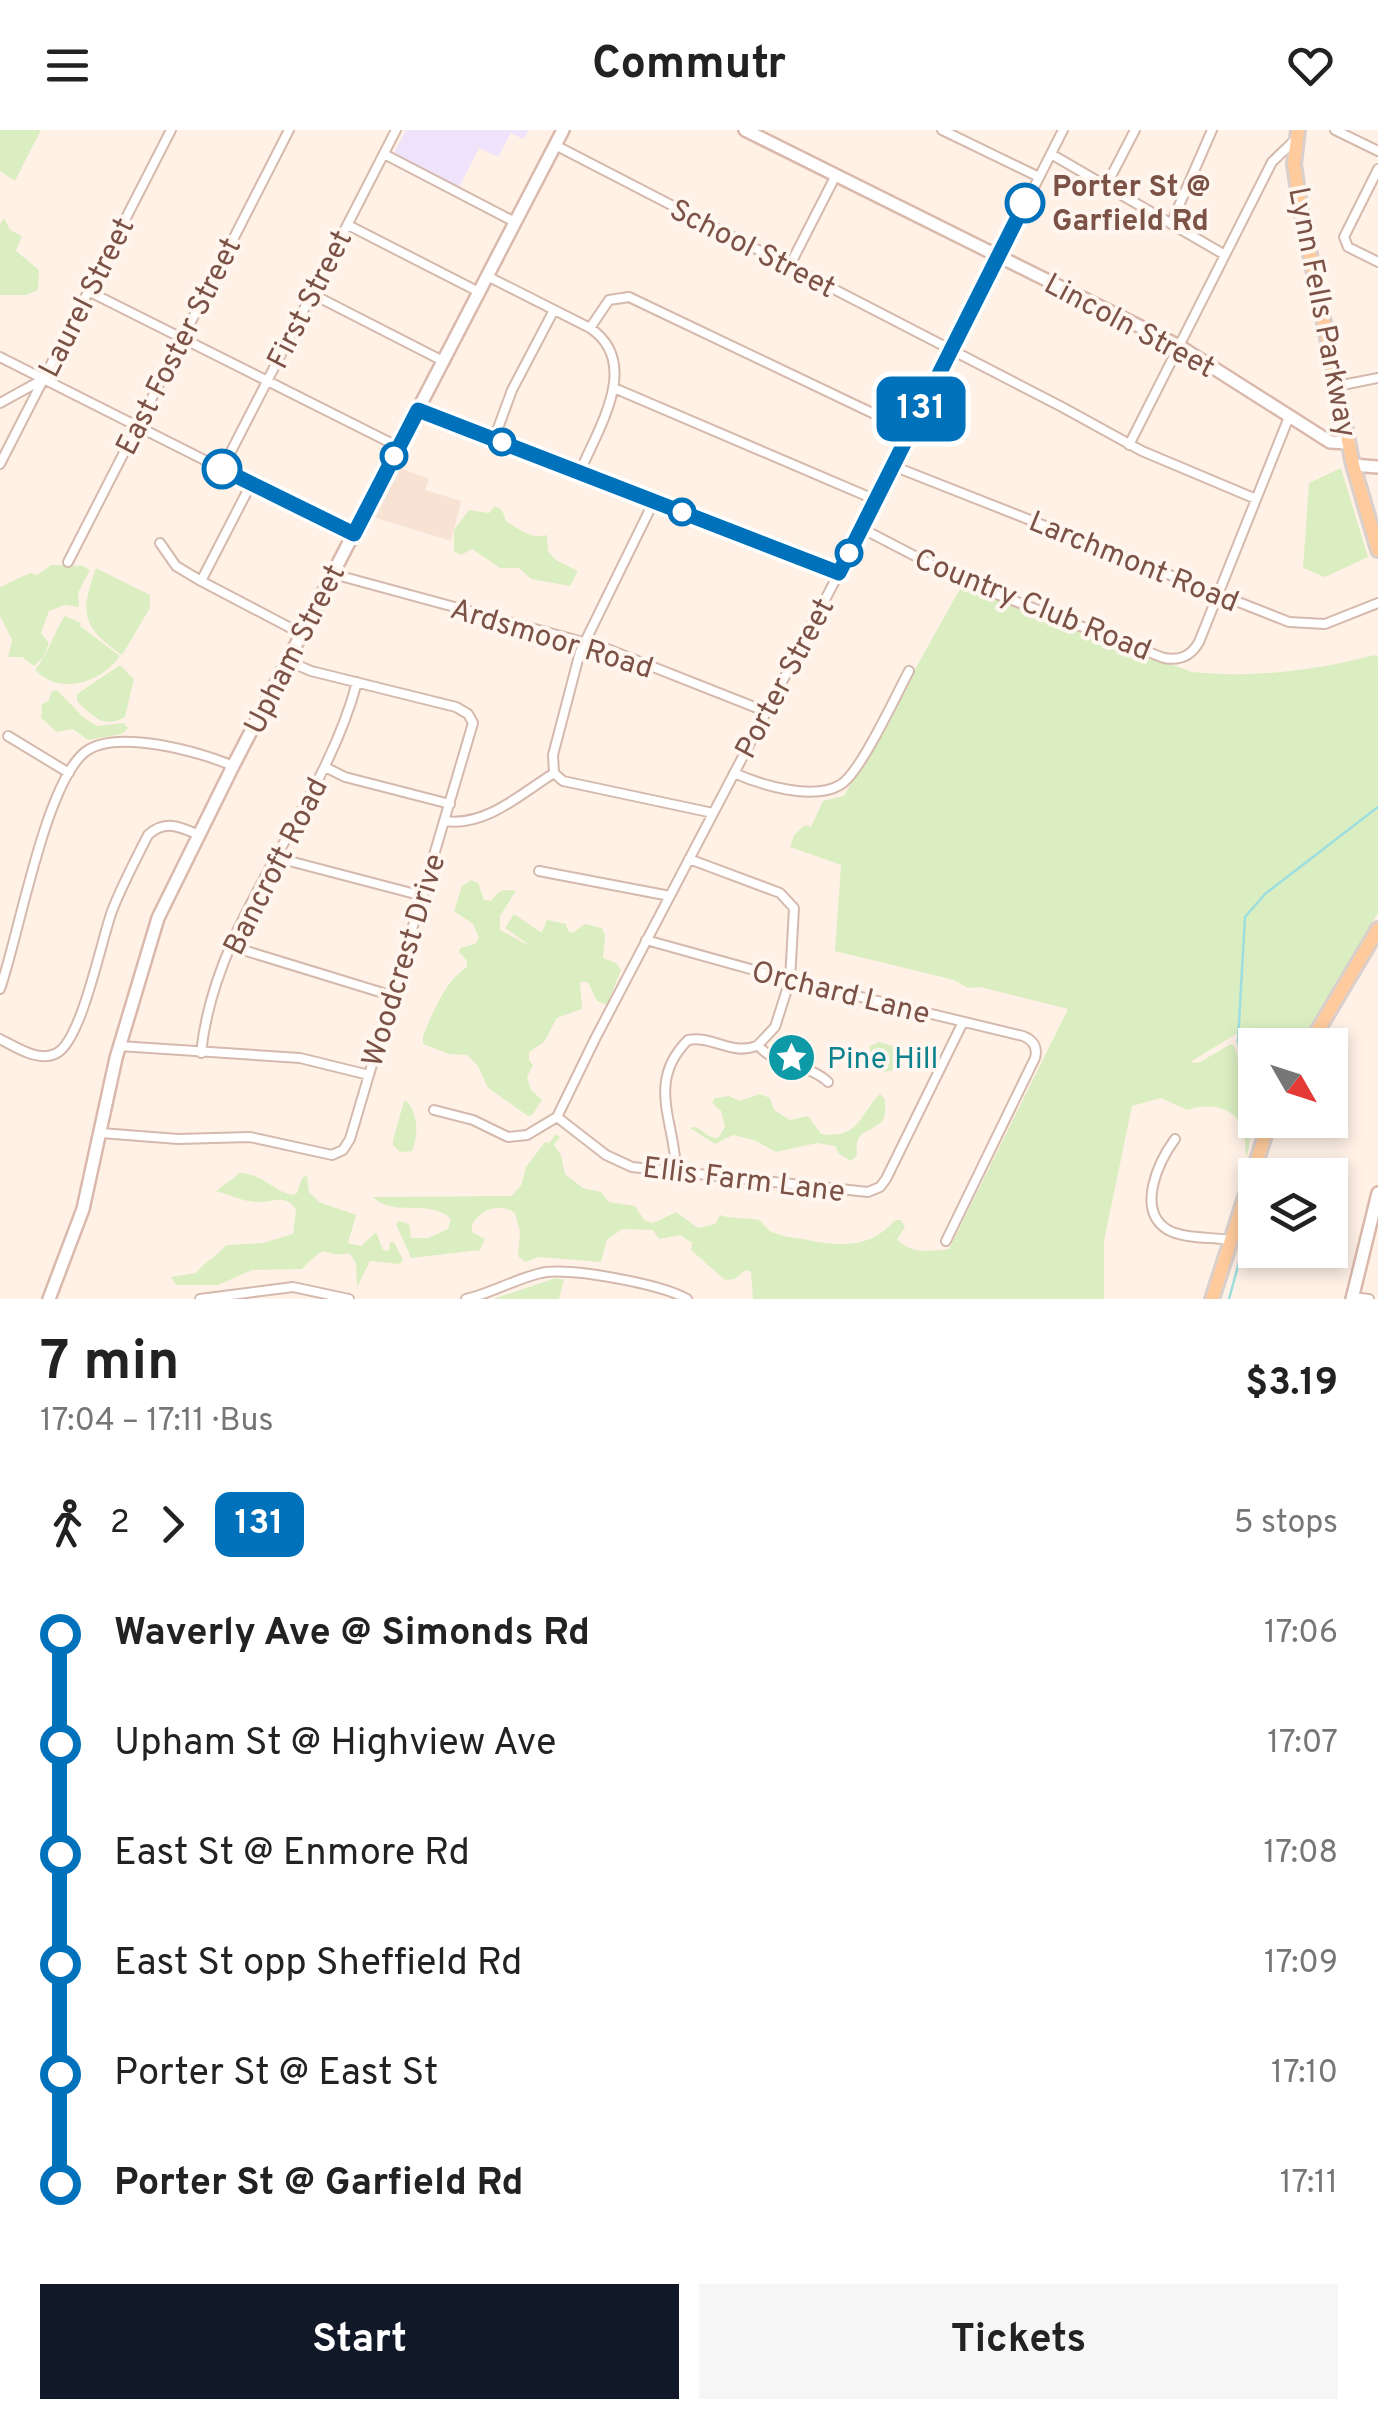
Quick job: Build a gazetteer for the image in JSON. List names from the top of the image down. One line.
{"streets":{"main road":["Lynn Fells Parkway","Lincoln Street","Upham Street"],"street":["School Street","Laurel Street","First Street","East Foster Street","Larchmont Road","Country Club Road","Ardsmoor Road","Porter Street","Bancroft Road","Woodcrest Drive","Orchard Lane","Ellis Farm Lane"]},"crossings":[["School Street","Country Club Road"],["School Street","Upham Street"],["School Street","Porter Street"],["Lynn Fells Parkway","Lincoln Street"],["Lincoln Street","Country Club Road"],["Lincoln Street","Porter Street"],["Larchmont Road","Country Club Road"],["Larchmont Road","Porter Street"],["Country Club Road","Porter Street"],["Ardsmoor Road","Upham Street"],["Ardsmoor Road","Porter Street"],["Upham Street","Woodcrest Drive"],["Porter Street","Orchard Lane"],["Porter Street","Ellis Farm Lane"],["Bancroft Road","Woodcrest Drive"],["Orchard Lane","Ellis Farm Lane"]],"places":{"other":["Porter St @ Garfield Rd"],"place":["Pine Hill"]},"lines":["bus line 131"],"north":"bottom right","page":{"header":"Commutr","on_map":"131","heading":["7 min","17:04 – 17:11 · Bus","$3.19"],"legs":["2","131","5 stops"],"list":[{"name":"Waverly Ave @ Simonds Rd","value":"17:06"},{"name":"Upham St @ Highview Ave","value":"17:07"},{"name":"East St @ Enmore Rd","value":"17:08"},{"name":"East St opp Sheffield Rd","value":"17:09"},{"name":"Porter St @ East St","value":"17:10"},{"name":"Porter St @ Garfield Rd","value":"17:11"}],"buttons":["Start","Tickets"]}}
